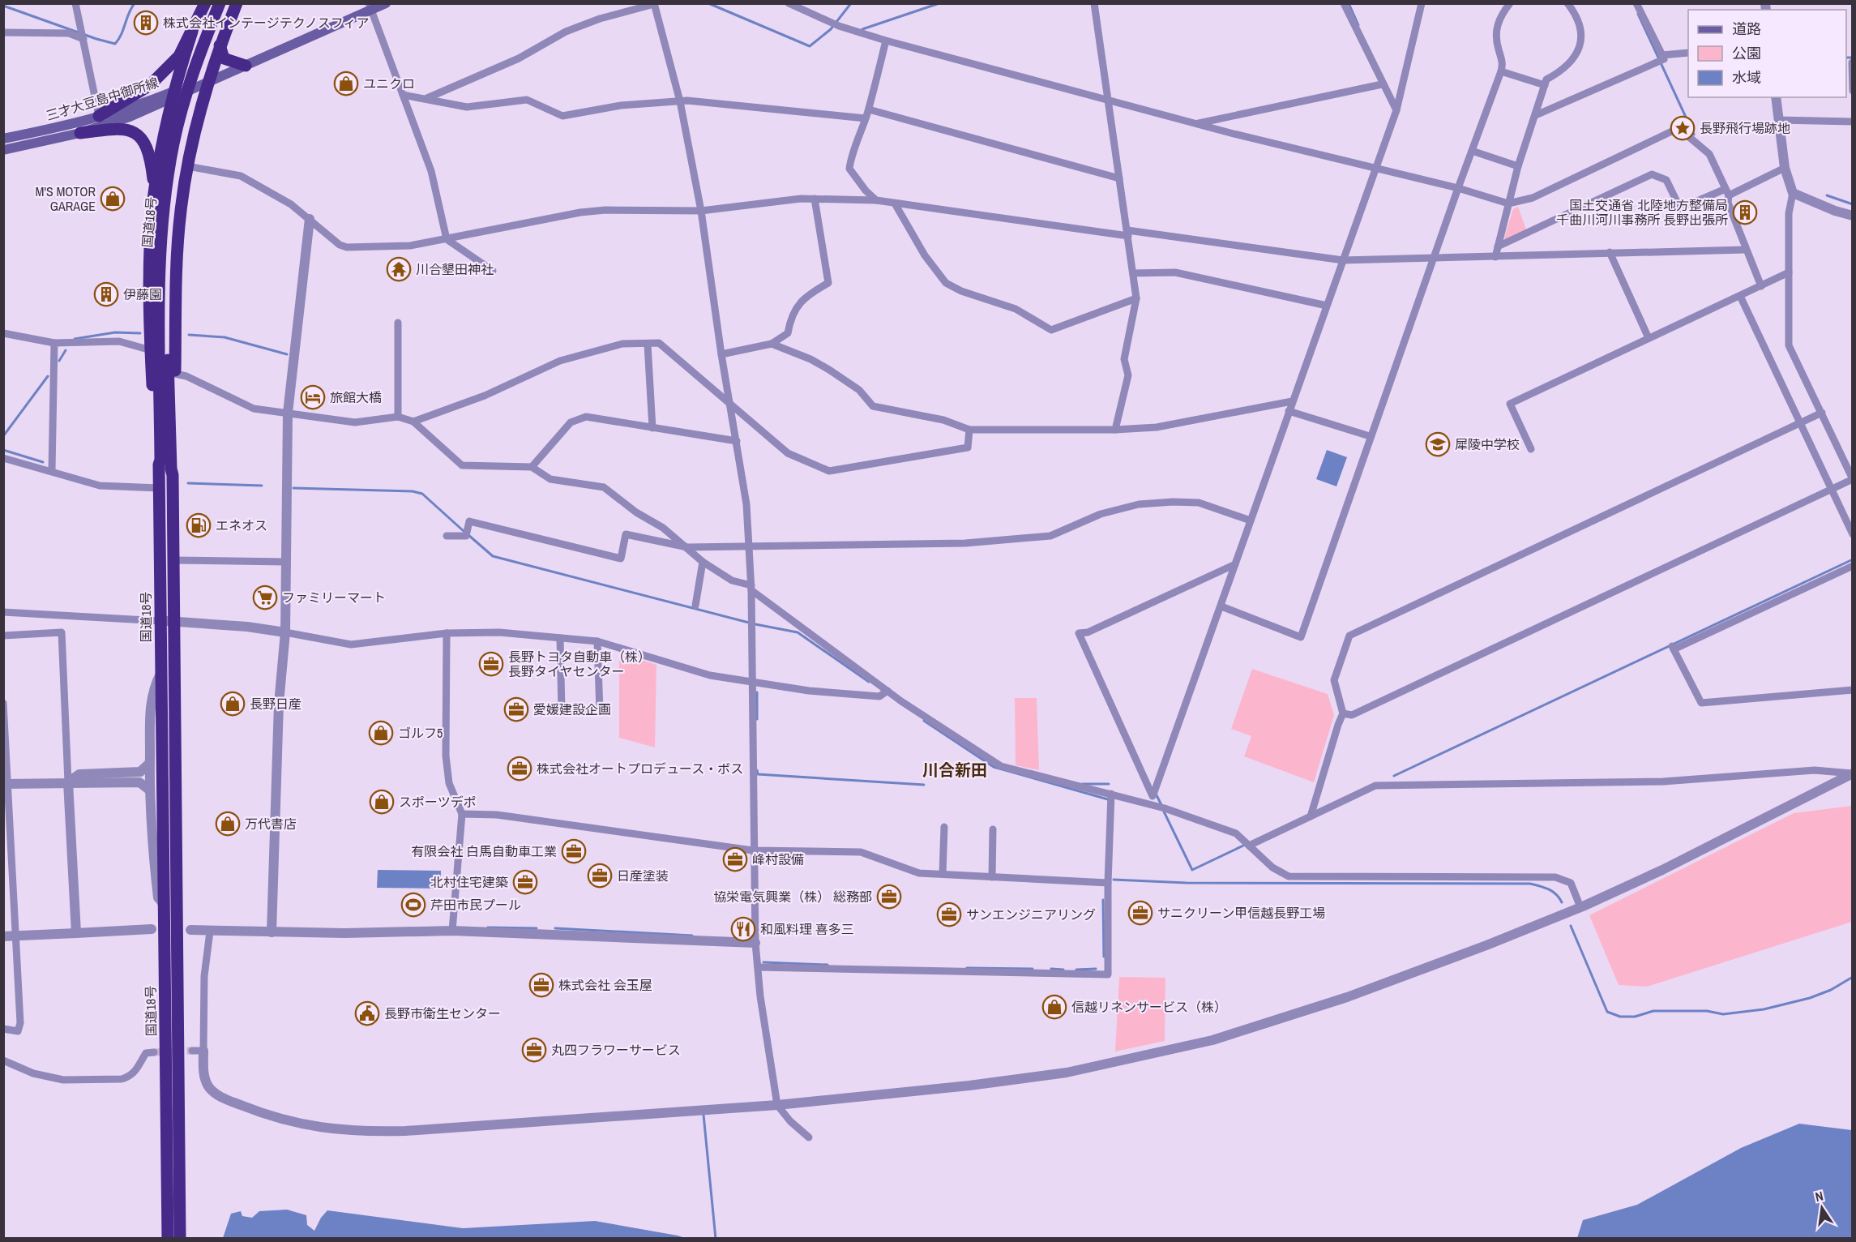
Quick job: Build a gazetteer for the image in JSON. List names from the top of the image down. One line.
{"streets":{"highway":["国道18号"],"main road":["三才大豆島中御所線"]},"districts":["川合新田"],"places":{"building":["株式会社インテージテクノスフィア","国土交通省 北陸地方整備局 千曲川河川事務所 長野出張所","伊藤園"],"shop":["ユニクロ","M'S MOTOR GARAGE","長野日産","ゴルフ5","スポーツデポ","万代書店","信越リネンサービス（株）"],"place":["長野飛行場跡地"],"temple":["川合墾田神社"],"hotel":["旅館大橋"],"school or university":["犀陵中学校"],"fuel station":["エネオス"],"supermarket":["ファミリーマート"],"office":["長野トヨタ自動車（株） 長野タイヤセンター","愛媛建設企画","株式会社オートプロデュース・ボス","有限会社 白馬自動車工業","峰村設備","日産塗装","北村住宅建築","協栄電気興業（株） 総務部","サニクリーン甲信越長野工場","サンエンジニアリング","株式会社 会玉屋","丸四フラワーサービス"],"sports":["芹田市民プール"],"restaurant":["和風料理 喜多三"],"public building":["長野市衛生センター"]},"legend":["道路","公園","水域"],"north":"top"}
